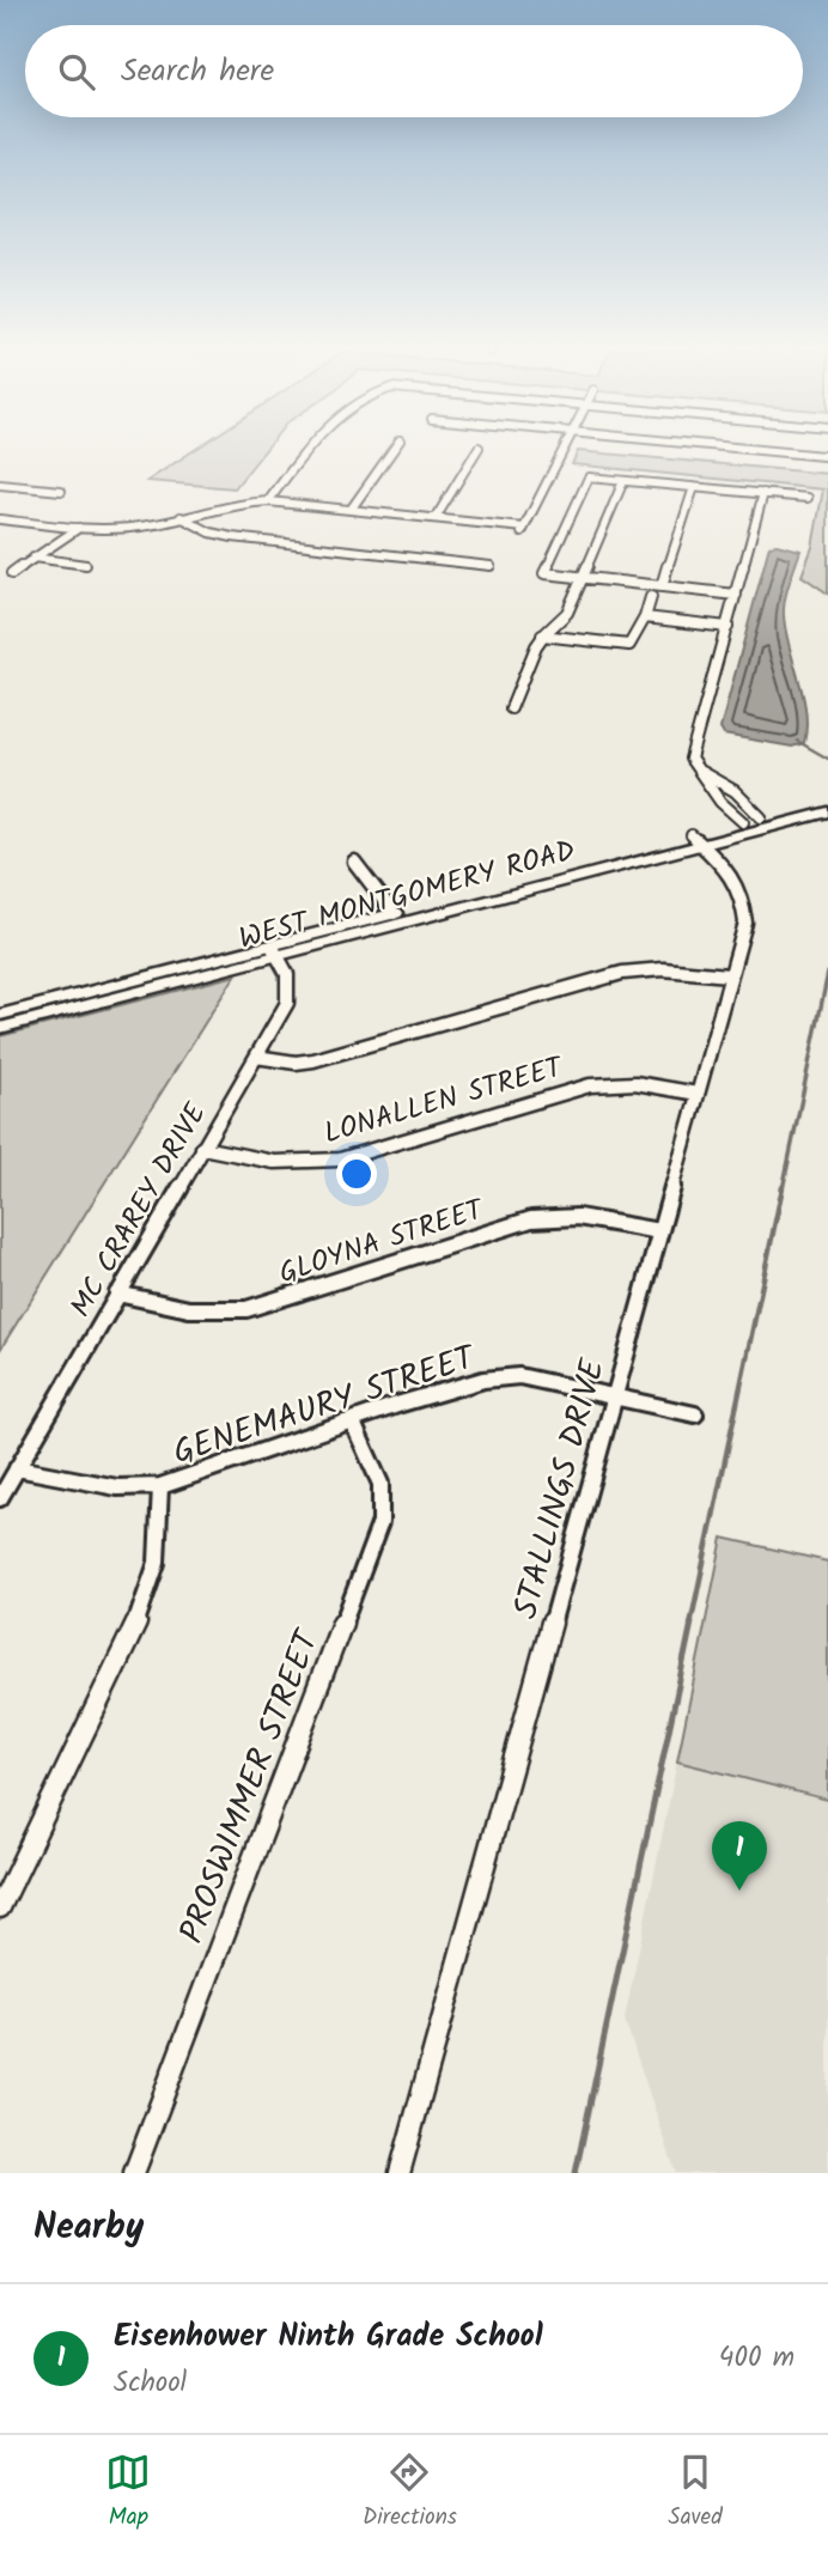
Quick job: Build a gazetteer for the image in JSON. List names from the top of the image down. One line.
{"streets":{"main road":["WEST MONTGOMERY ROAD"],"street":["LONALLEN STREET","MC CRAREY DRIVE","GLOYNA STREET","GENEMAURY STREET","STALLINGS DRIVE","PROSWIMMER STREET"]},"crossings":[["WEST MONTGOMERY ROAD","MC CRAREY DRIVE"],["WEST MONTGOMERY ROAD","STALLINGS DRIVE"],["LONALLEN STREET","MC CRAREY DRIVE"],["LONALLEN STREET","STALLINGS DRIVE"],["MC CRAREY DRIVE","GLOYNA STREET"],["MC CRAREY DRIVE","GENEMAURY STREET"],["GLOYNA STREET","STALLINGS DRIVE"],["GENEMAURY STREET","STALLINGS DRIVE"],["GENEMAURY STREET","PROSWIMMER STREET"]],"page":{"search":"Search here","pins":"1","heading":"Nearby","list":[{"mark":"1","name":"Eisenhower Ninth Grade School","note":"School","value":"400 m"}],"nav":["Map","Directions","Saved"]}}
